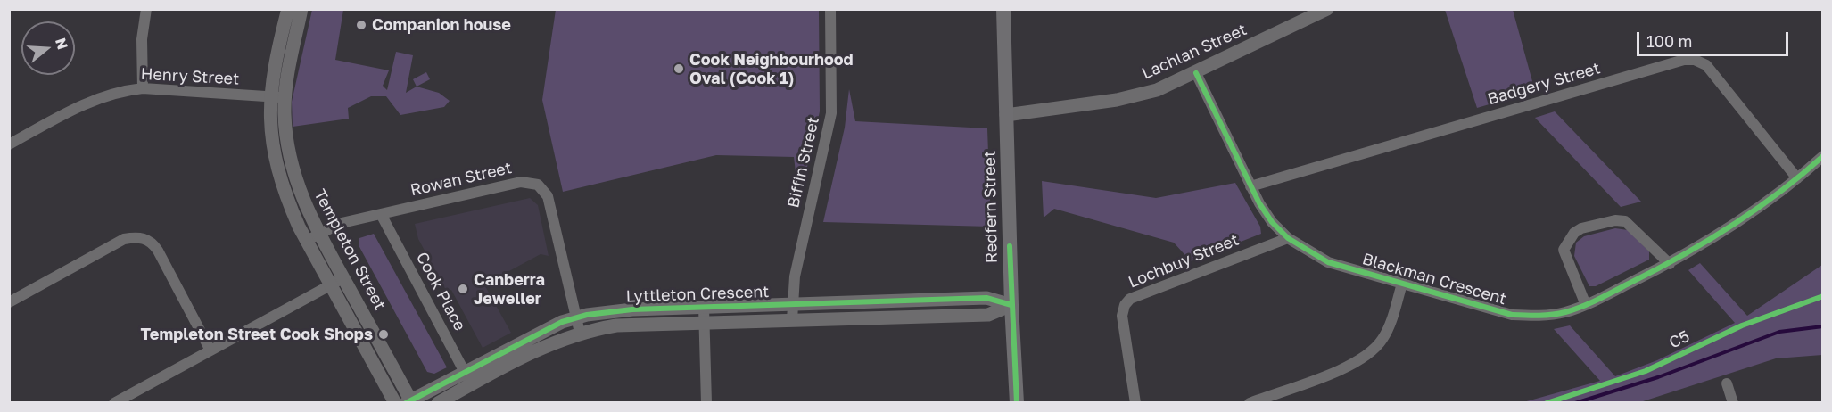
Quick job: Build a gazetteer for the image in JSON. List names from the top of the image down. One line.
{"streets":{"main road":["Redfern Street"],"street":["Lachlan Street","Henry Street","Badgery Street","Biffin Street","Rowan Street","Templeton Street","Lochbuy Street","Blackman Crescent","Cook Place","Lyttleton Crescent"],"cycle path":["C5"]},"crossings":[["Lachlan Street","Redfern Street"],["Lachlan Street","Blackman Crescent"],["Henry Street","Templeton Street"],["Badgery Street","Blackman Crescent"],["Biffin Street","Lyttleton Crescent"],["Rowan Street","Templeton Street"],["Rowan Street","Cook Place"],["Rowan Street","Lyttleton Crescent"],["Redfern Street","Lyttleton Crescent"],["Templeton Street","Lyttleton Crescent"],["Lochbuy Street","Blackman Crescent"],["Cook Place","Lyttleton Crescent"]],"places":["Companion house","Cook Neighbourhood Oval (Cook 1)","Canberra Jeweller","Templeton Street Cook Shops"],"scale_bar":"100 m","north":"right"}
